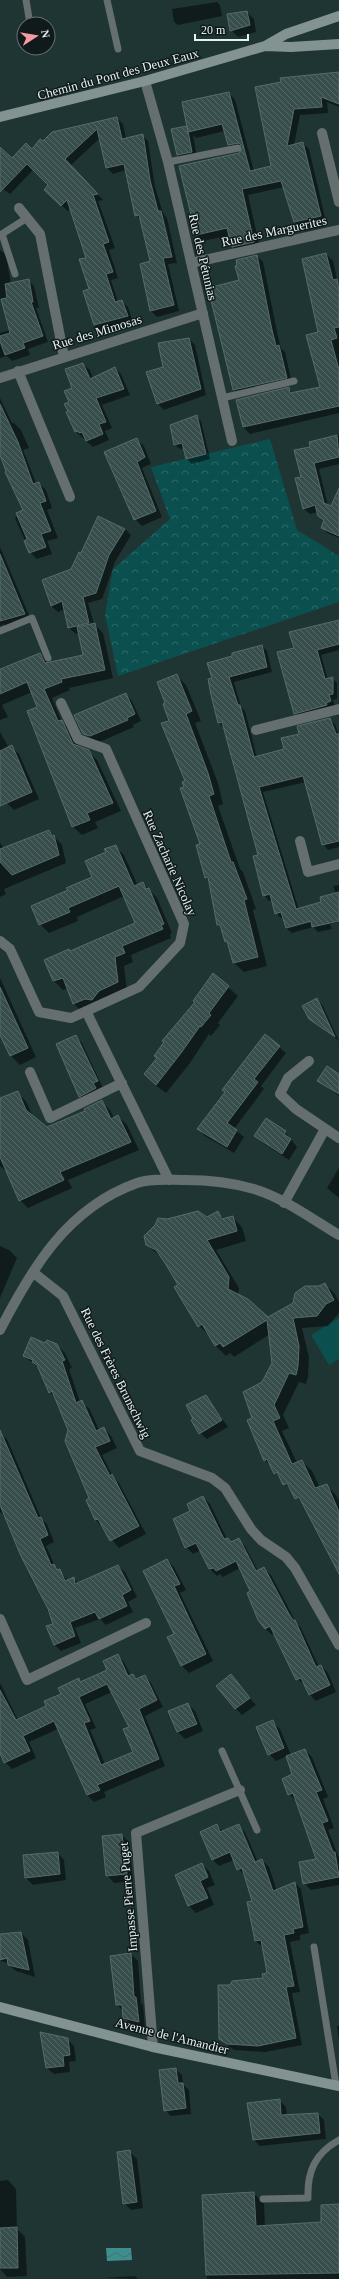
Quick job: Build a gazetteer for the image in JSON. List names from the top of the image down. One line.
{"streets":{"street":["Chemin du Pont des Deux Eaux","Rue des Marguerites","Rue des Pétunias","Rue des Mimosas","Rue Zacharie Nicolay","Rue des Frères Brunschwig","Impasse Pierre Puget","Avenue de l'Amandier"]},"crossings":[["Chemin du Pont des Deux Eaux","Rue des Pétunias"],["Rue des Marguerites","Rue des Pétunias"],["Rue des Pétunias","Rue des Mimosas"],["Impasse Pierre Puget","Avenue de l'Amandier"]],"scale_bar":"20 m","north":"right"}
